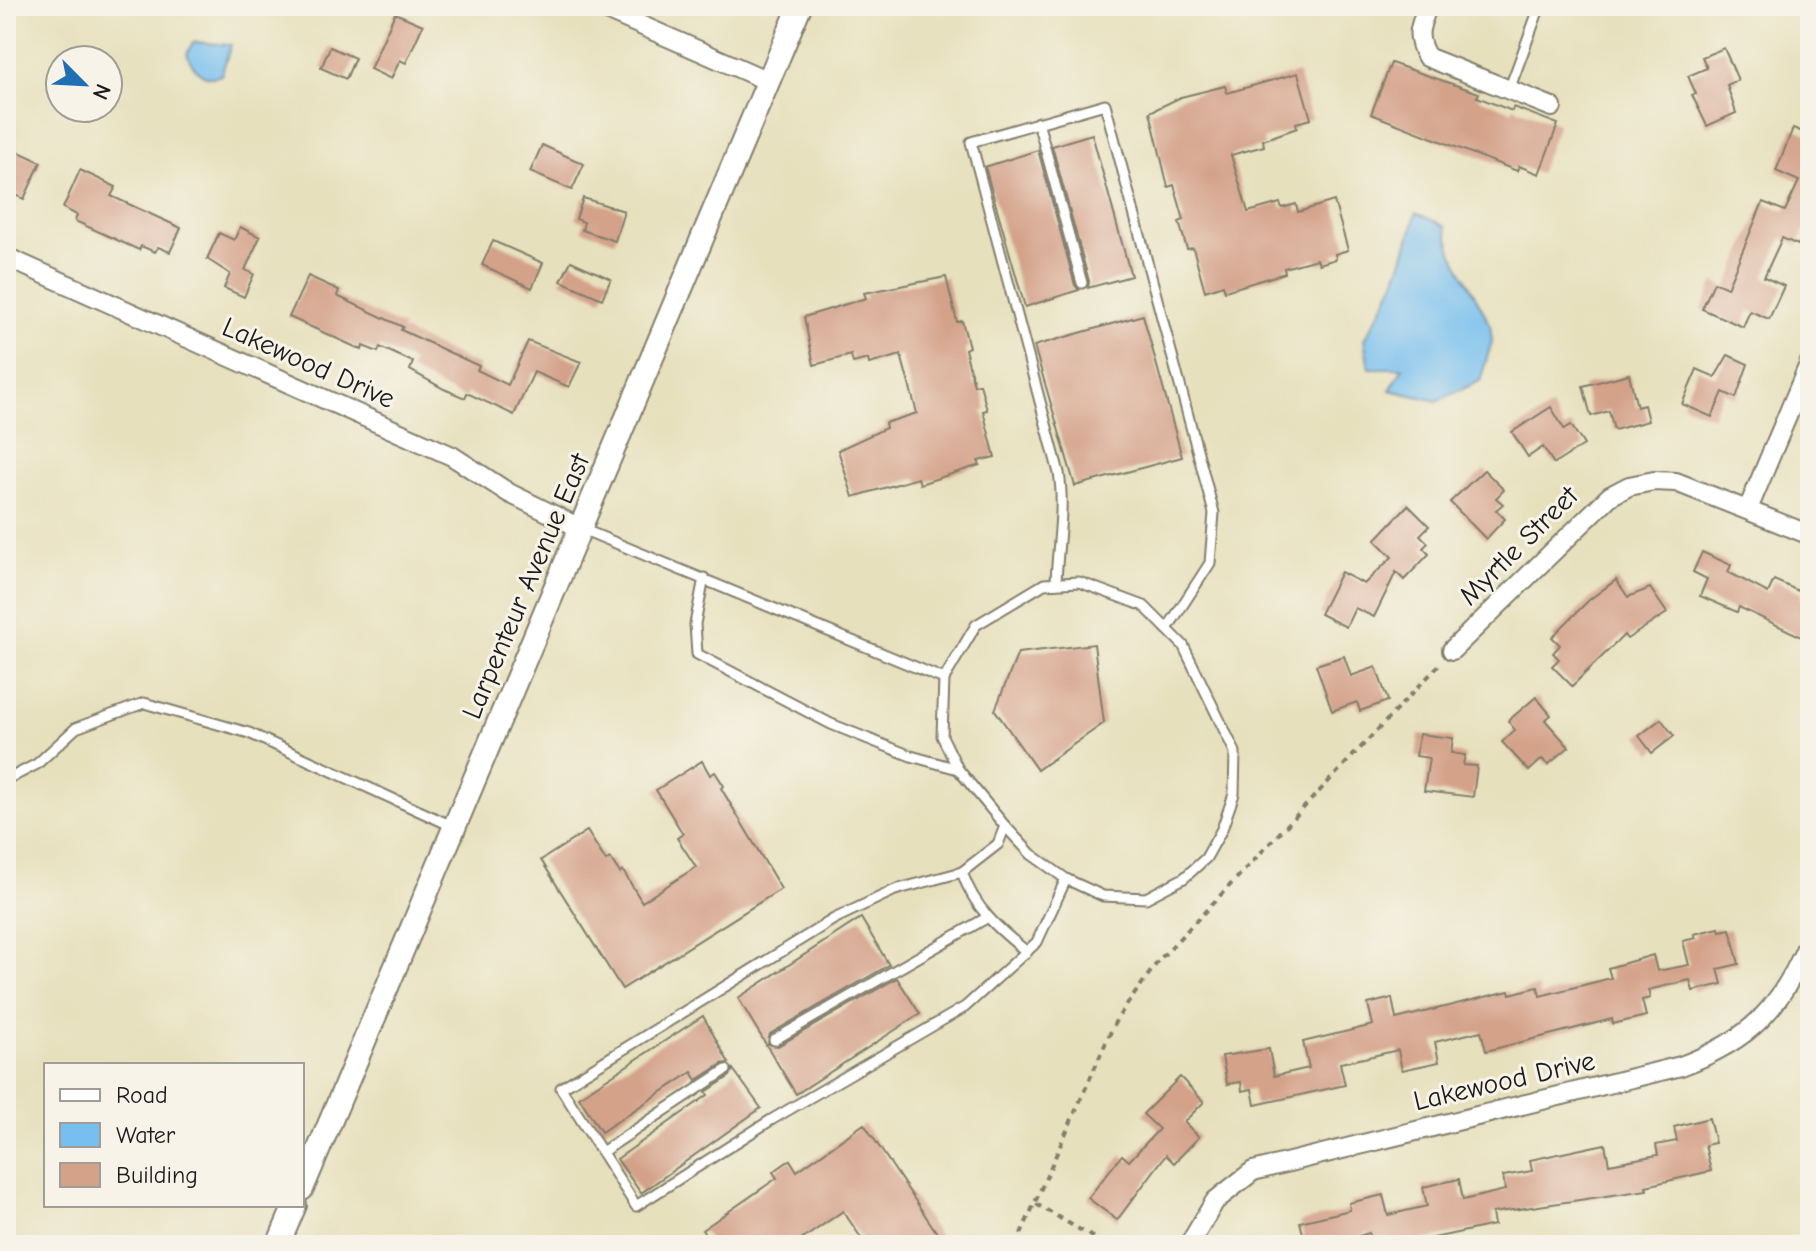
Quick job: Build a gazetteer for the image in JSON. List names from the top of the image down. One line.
{"streets":{"street":["Lakewood Drive","Myrtle Street","Larpenteur Avenue East"]},"crossings":[["Lakewood Drive","Larpenteur Avenue East"]],"legend":["Road","Water","Building"],"north":"bottom right"}
